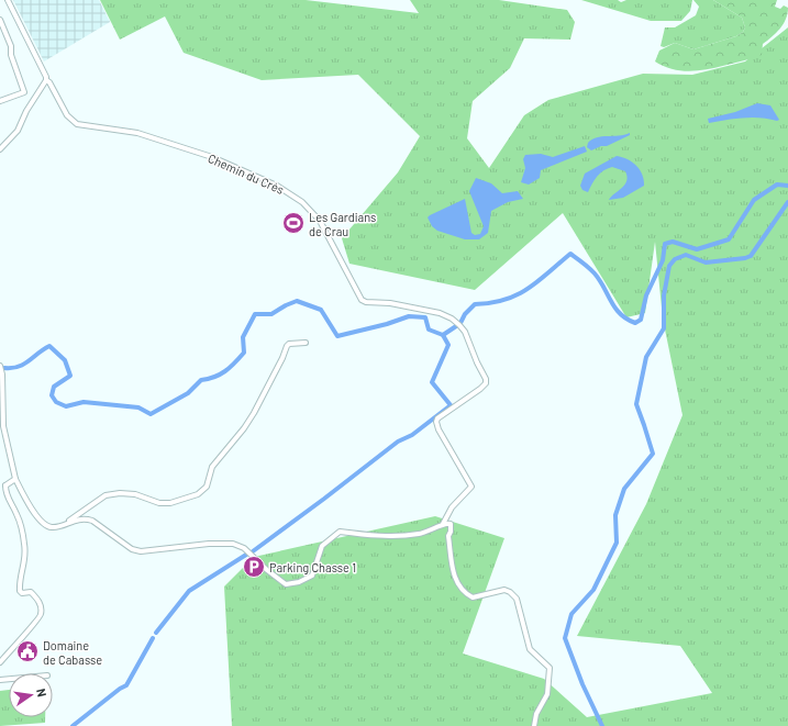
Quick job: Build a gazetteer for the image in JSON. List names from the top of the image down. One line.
{"streets":{"street":["Chemin du Crès"]},"places":{"sports":["Les Gardians de Crau"],"parking":["Parking Chasse 1"],"public building":["Domaine de Cabasse"]},"north":"right"}
